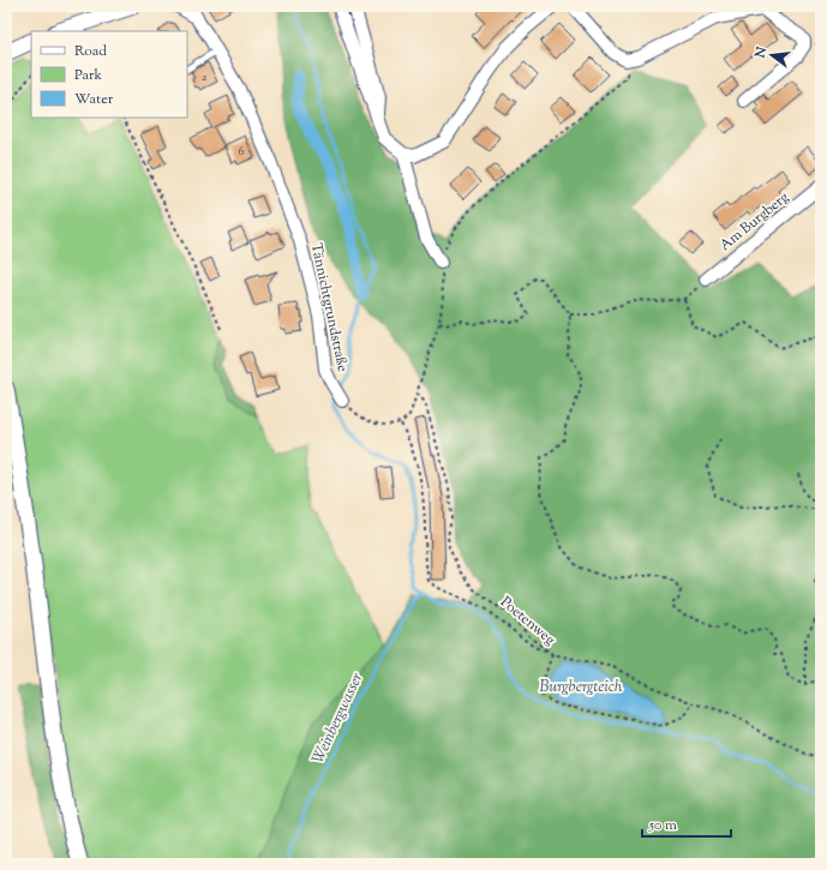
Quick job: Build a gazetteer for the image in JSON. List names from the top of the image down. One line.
{"streets":{"street":["Am Burgberg","Tännichtgrundstraße"],"path":["Poetenweg"]},"water":["Burgbergteich","Weinbergwasser"],"house_numbers":["2","6"],"legend":["Road","Park","Water"],"scale_bar":"50 m","north":"left"}
